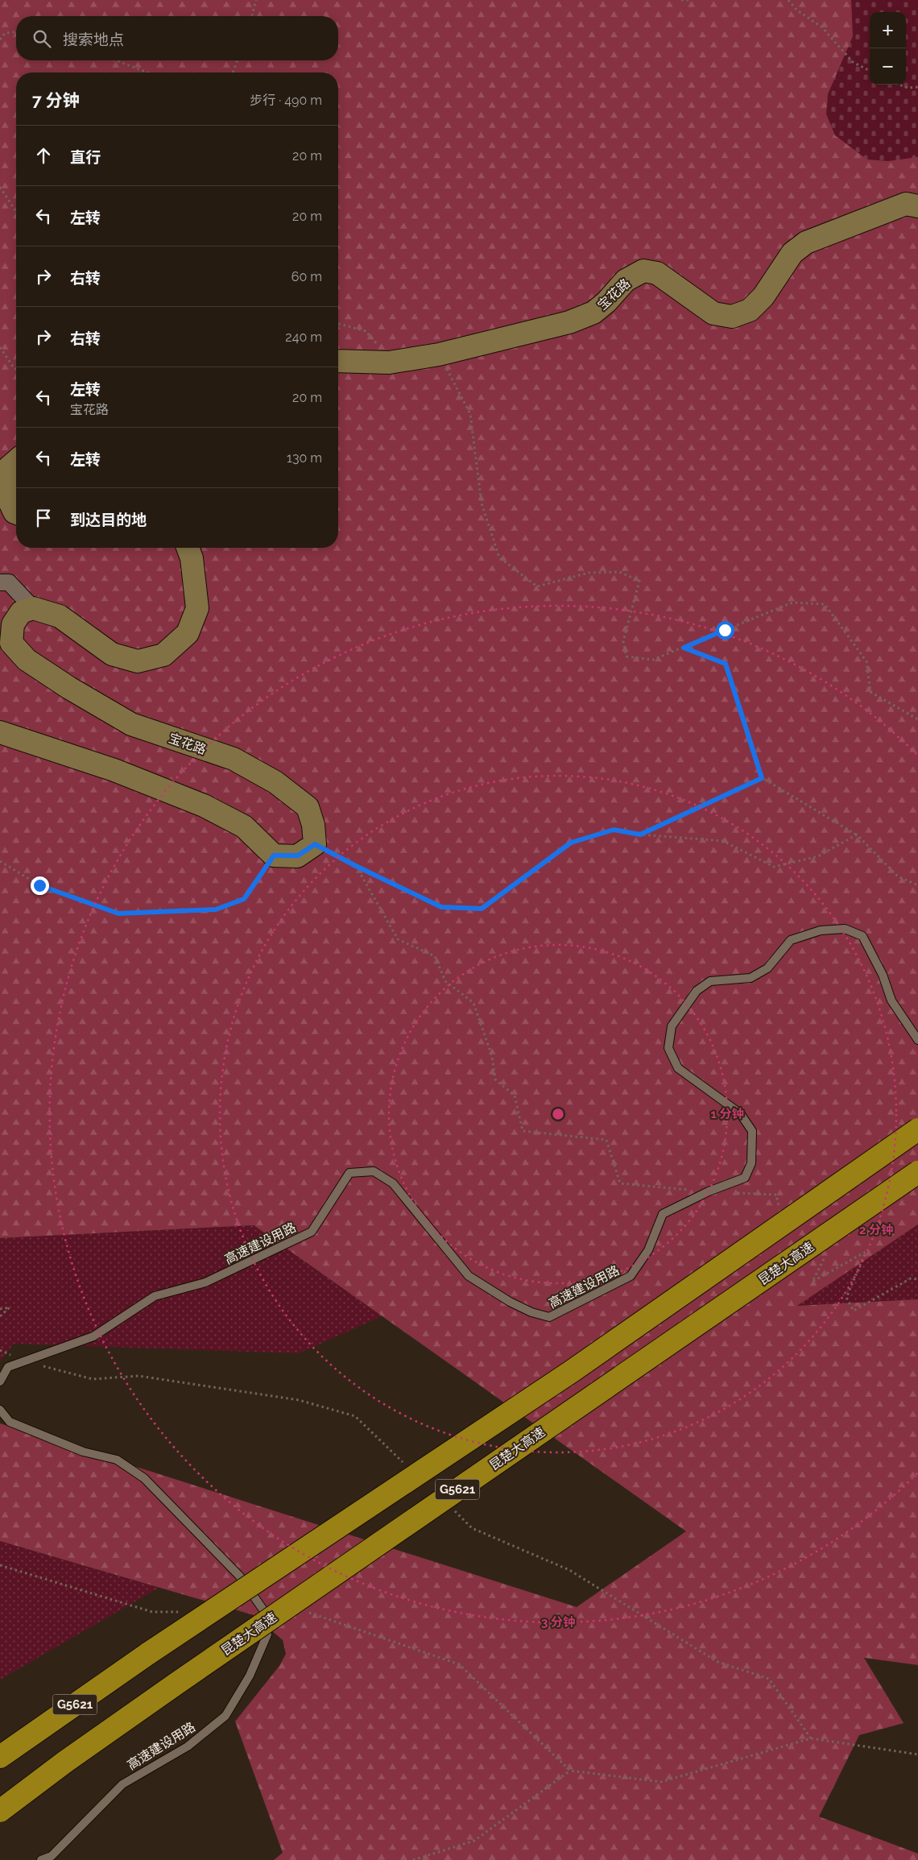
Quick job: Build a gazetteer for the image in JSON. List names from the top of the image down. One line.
{"streets":{"highway":["昆楚大高速","G5621"],"main road":["宝花路"],"lane":["高速建设用路"]},"page":{"map_buttons":["+","−"],"search":"搜索地点","heading":["7 分钟","步行 · 490 m"],"list":[["直行","20 m"],["左转","20 m"],["右转","60 m"],["右转","240 m"],["左转","宝花路","20 m"],["左转","130 m"],"到达目的地"]},"rings":["1 分钟","2 分钟","3 分钟"]}
